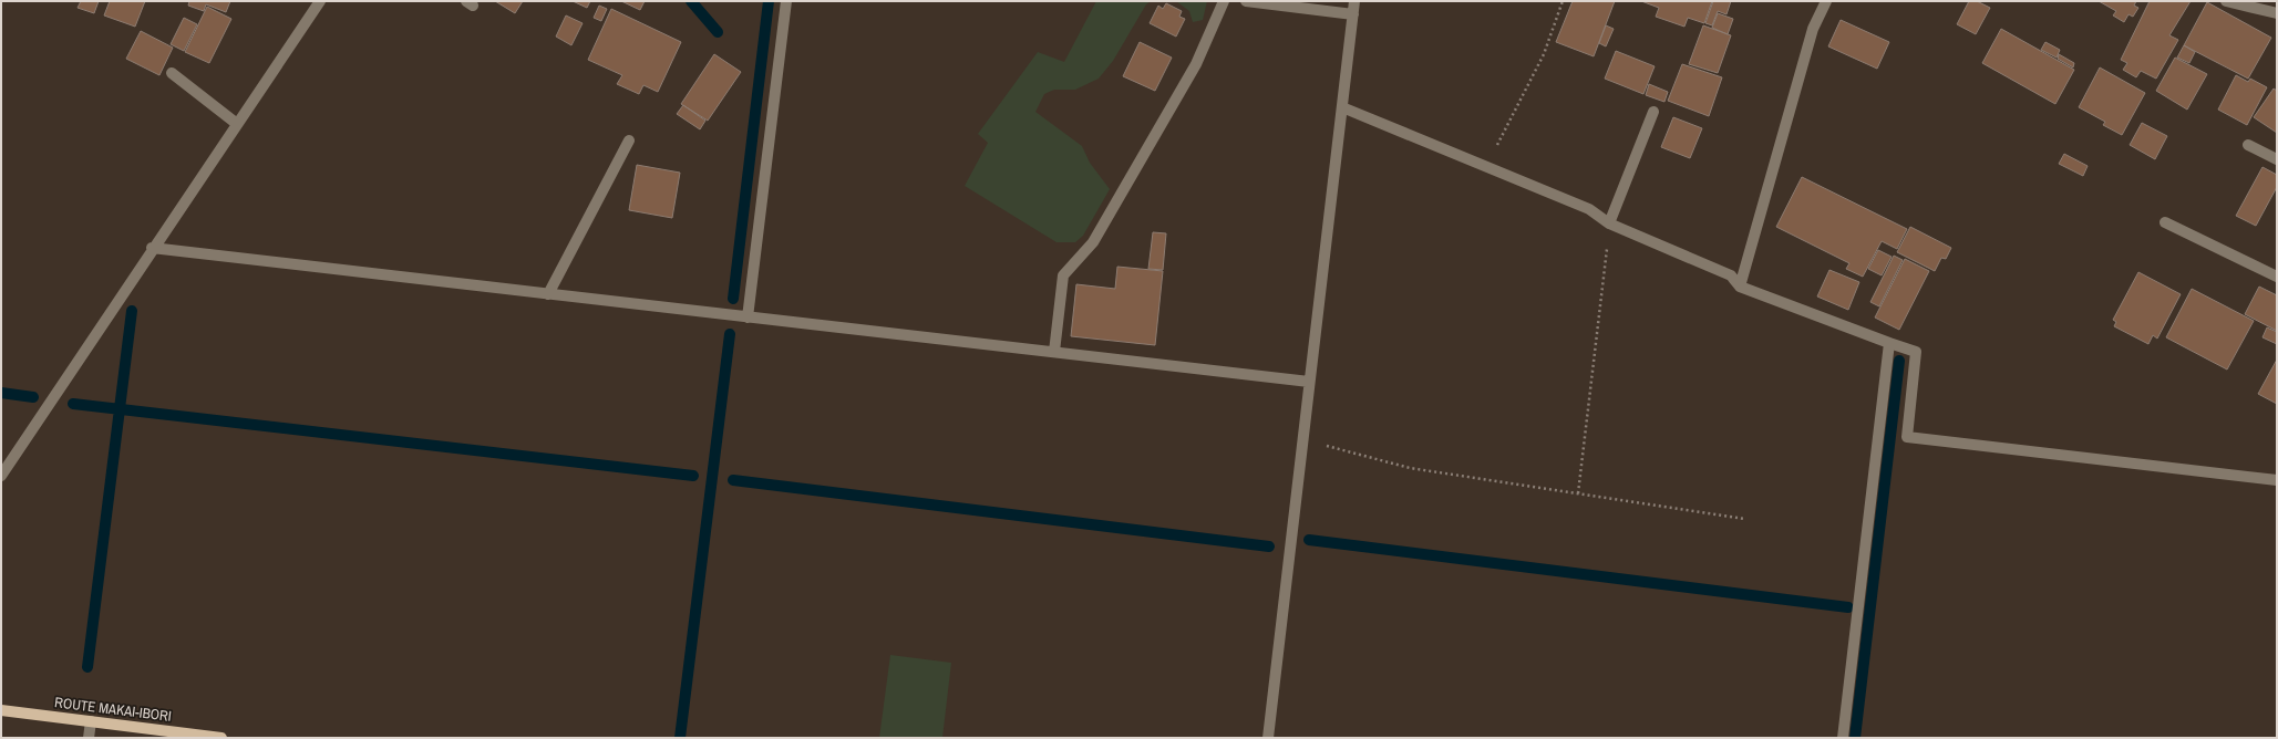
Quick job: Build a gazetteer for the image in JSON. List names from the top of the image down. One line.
{"streets":{"main road":["ROUTE MAKAI-IBORI"]}}
